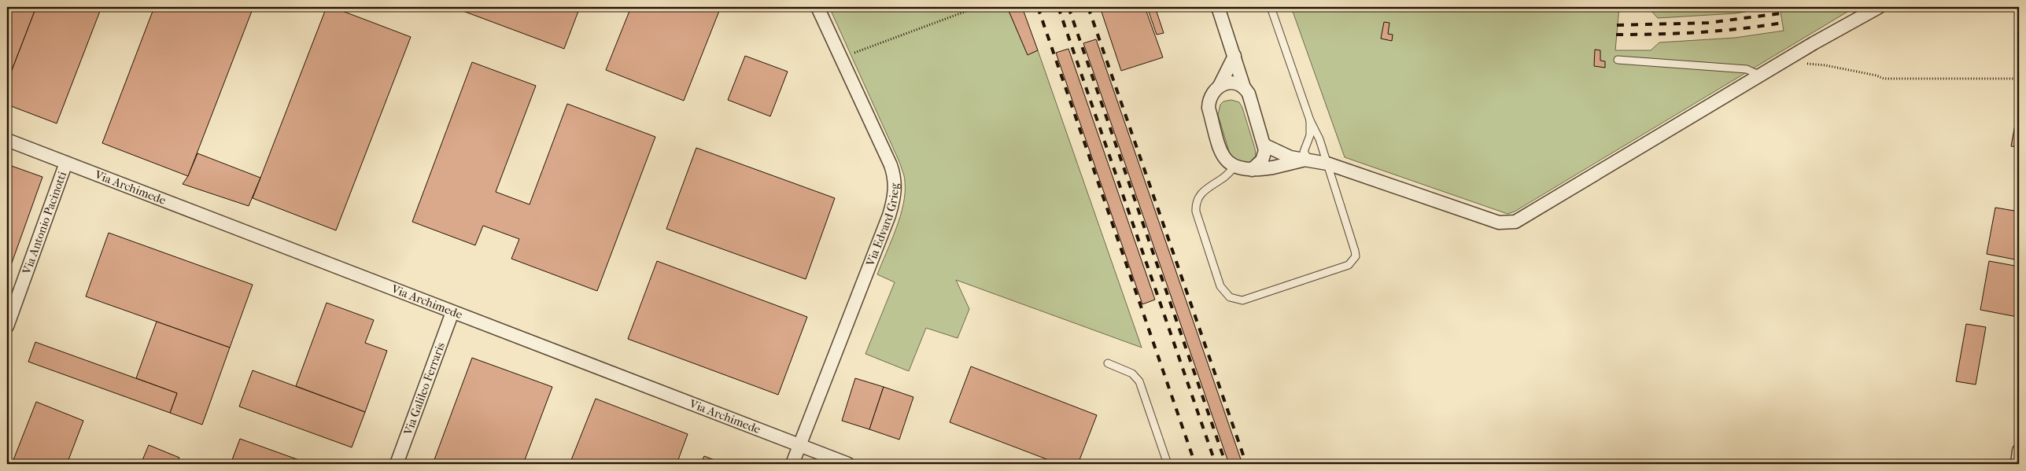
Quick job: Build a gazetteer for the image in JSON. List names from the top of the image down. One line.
{"streets":{"street":["Via Archimede","Via Antonio Pacinotti","Via Edvard Grieg","Via Galileo Ferraris"]},"crossings":[["Via Archimede","Via Antonio Pacinotti"],["Via Archimede","Via Edvard Grieg"],["Via Archimede","Via Galileo Ferraris"]]}
